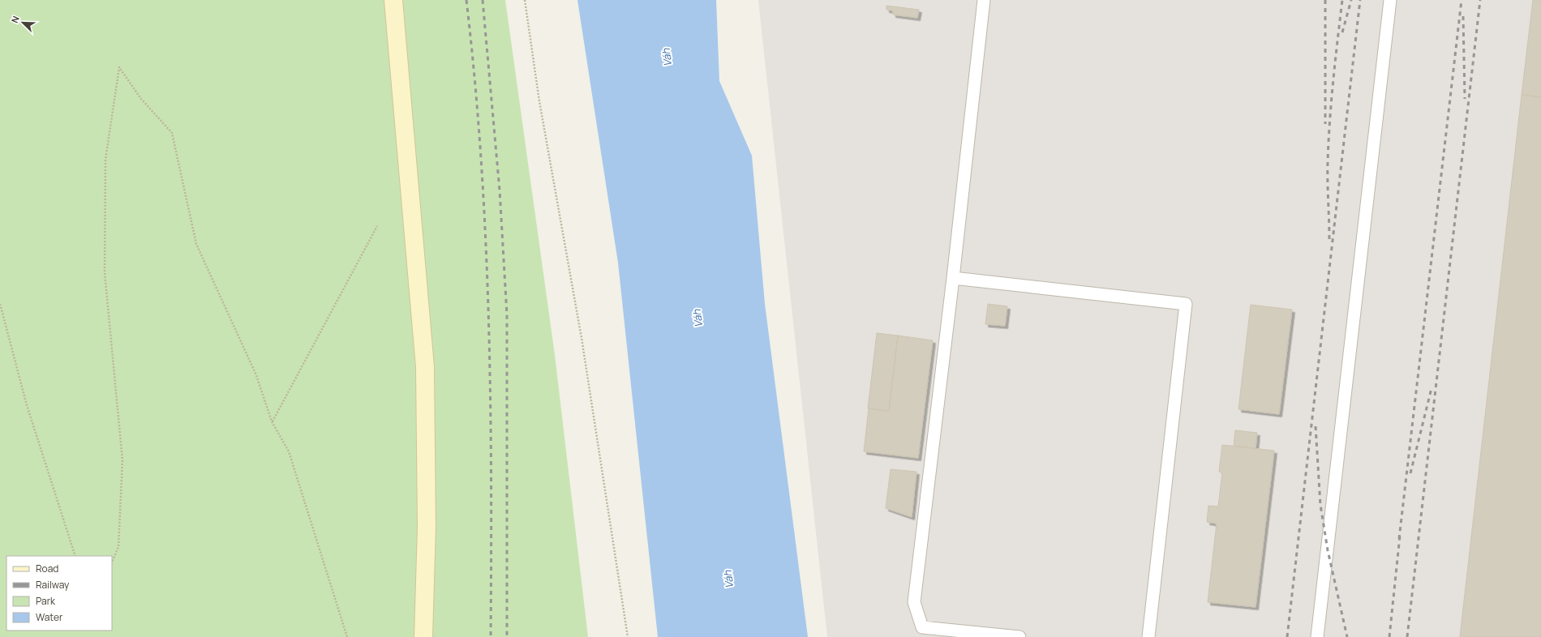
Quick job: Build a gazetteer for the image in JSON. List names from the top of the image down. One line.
{"water":["Váh"],"legend":["Road","Railway","Park","Water"],"north":"top left"}
